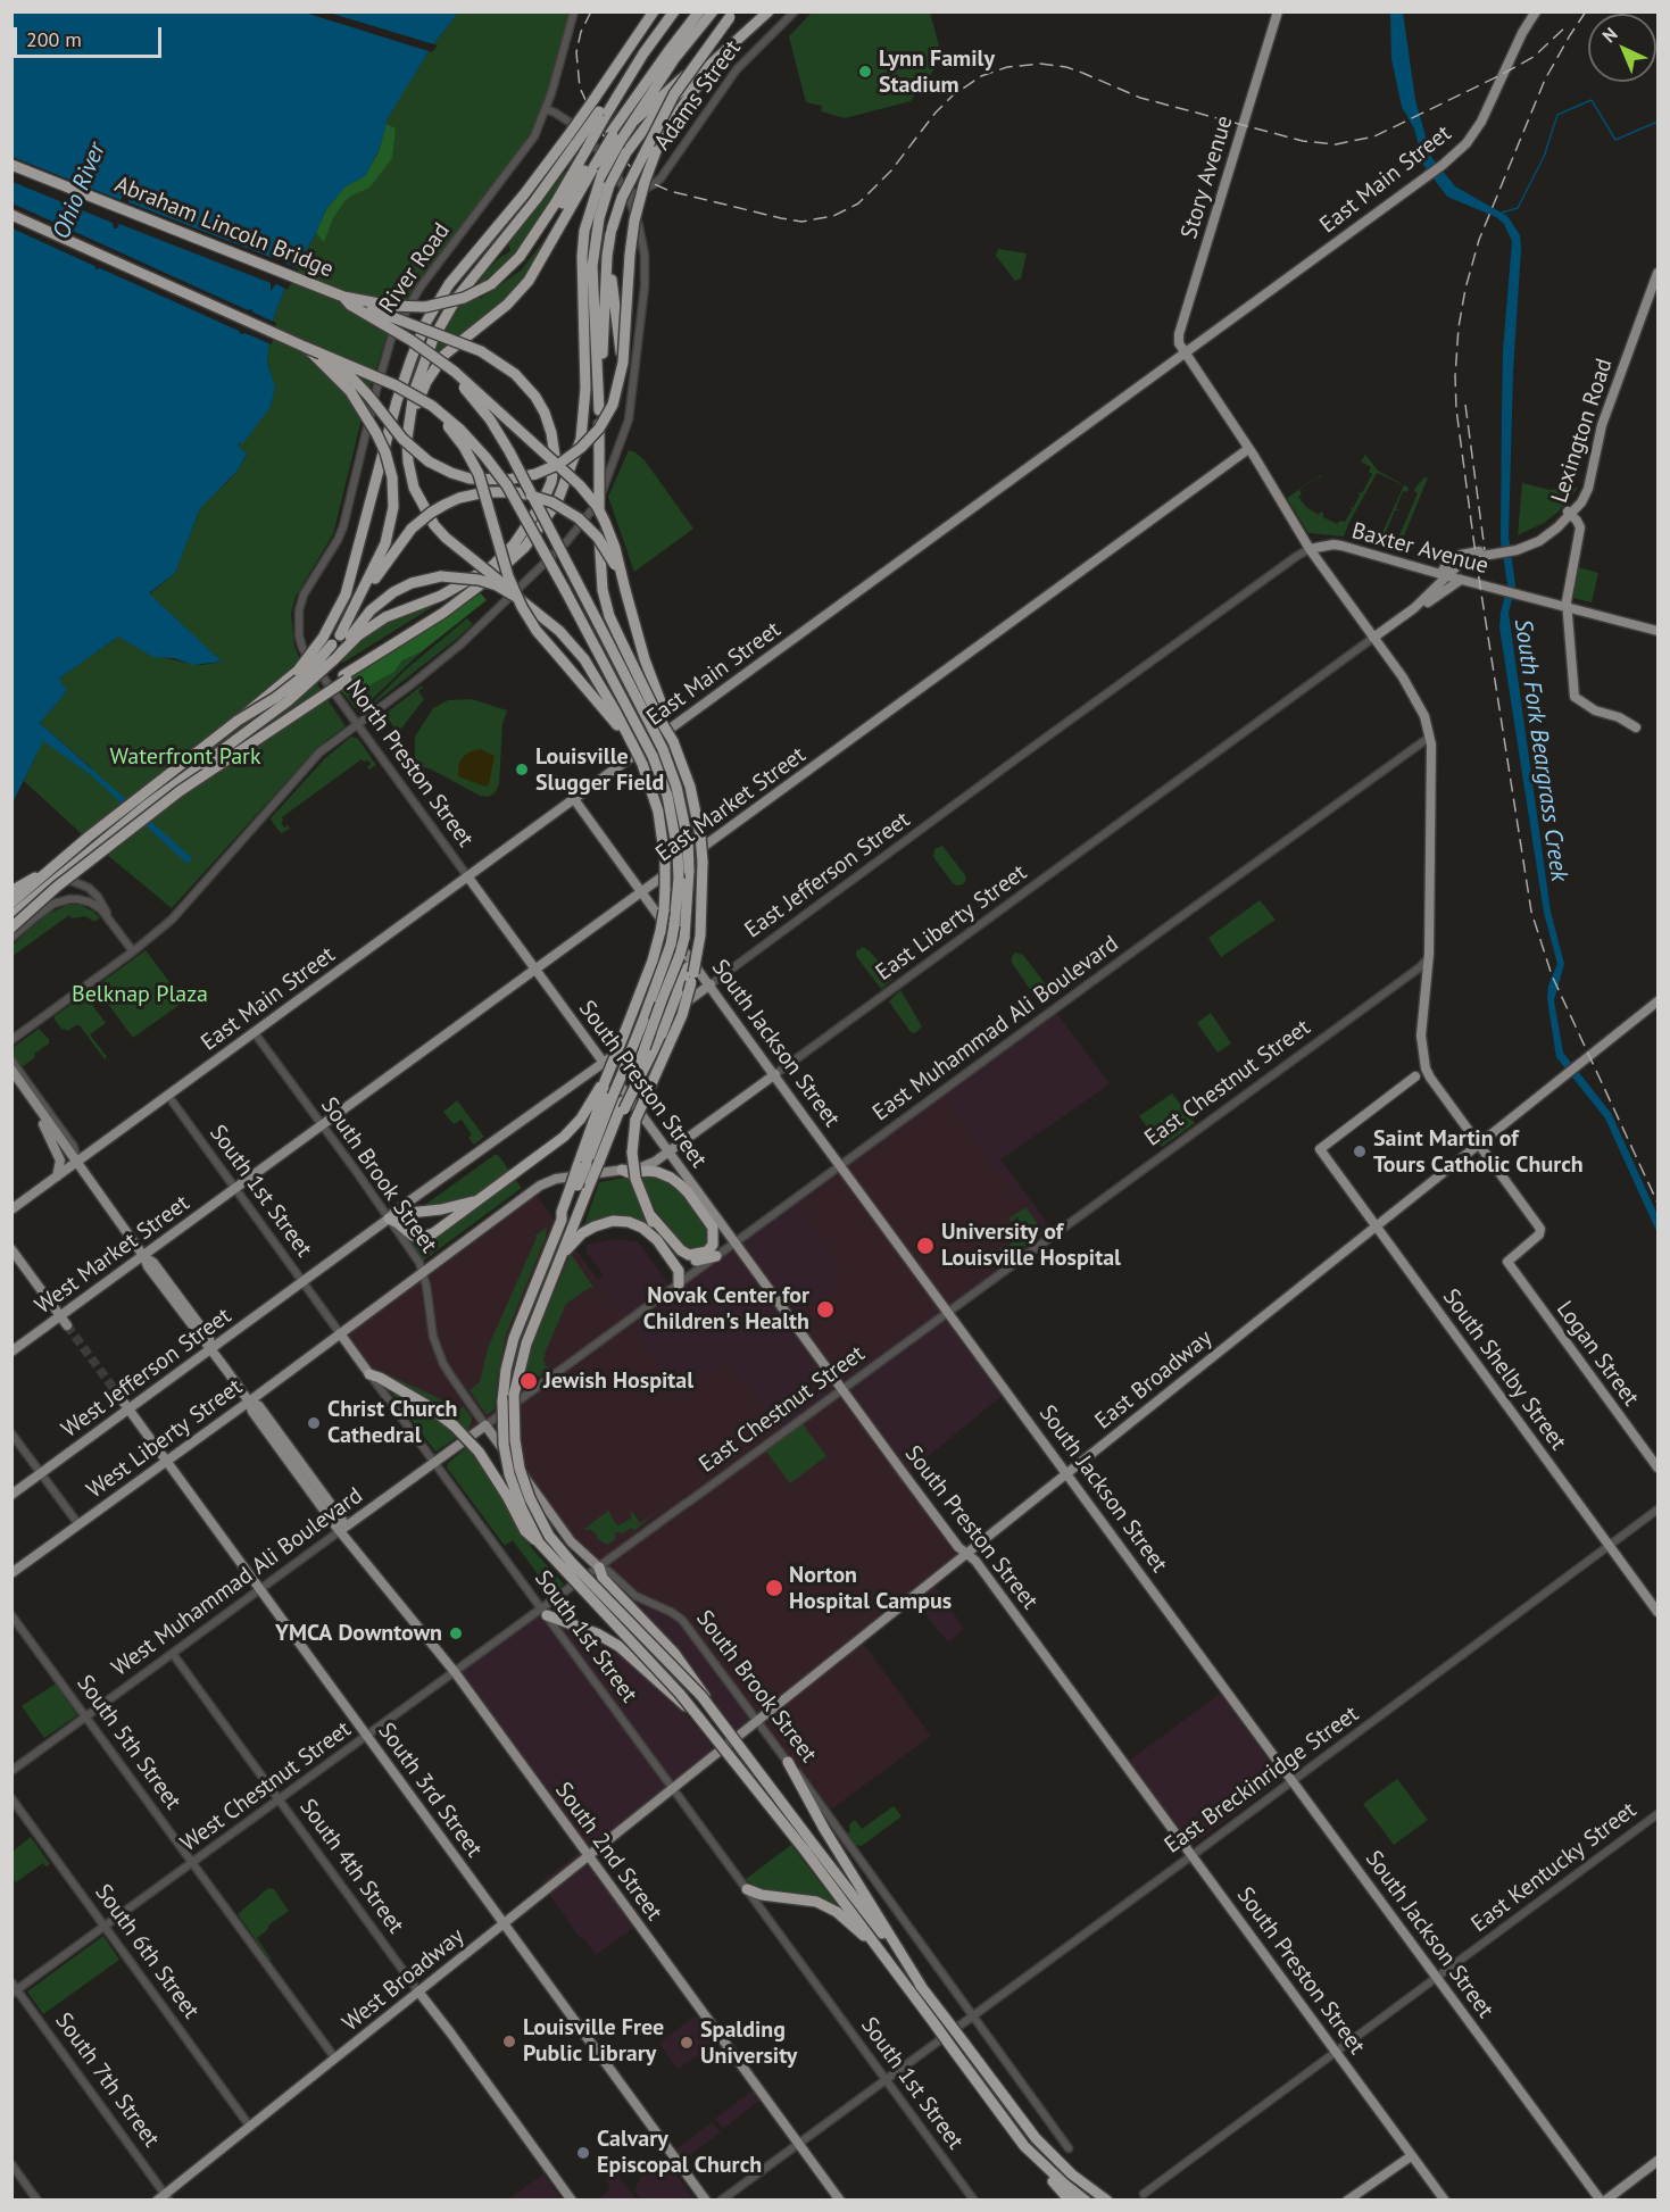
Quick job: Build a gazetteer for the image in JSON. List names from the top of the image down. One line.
{"streets":{"highway":["Abraham Lincoln Bridge"],"main road":["Story Avenue","East Main Street","Lexington Road","Baxter Avenue","East Market Street","East Jefferson Street","East Liberty Street","South Jackson Street","South Preston Street","South Brook Street","South 1st Street","West Market Street","Logan Street","South Shelby Street","West Jefferson Street","East Broadway","West Liberty Street","West Muhammad Ali Boulevard","South 3rd Street","South 2nd Street","South 4th Street","West Broadway"],"street":["Adams Street","River Road","North Preston Street","East Muhammad Ali Boulevard","East Chestnut Street","South 5th Street","East Breckinridge Street","West Chestnut Street","East Kentucky Street","South 6th Street","South 7th Street"]},"crossings":[["Story Avenue","East Main Street"],["East Main Street","North Preston Street"],["East Main Street","South Jackson Street"],["East Main Street","South Preston Street"],["East Main Street","South Brook Street"],["East Main Street","South 1st Street"],["East Main Street","South 2nd Street"],["River Road","North Preston Street"],["Lexington Road","Baxter Avenue"],["Lexington Road","East Liberty Street"],["Baxter Avenue","East Jefferson Street"],["Baxter Avenue","East Liberty Street"],["North Preston Street","South Preston Street"],["East Market Street","South Jackson Street"],["East Market Street","South Preston Street"],["East Market Street","South Brook Street"],["East Market Street","South 1st Street"],["East Market Street","West Market Street"],["East Jefferson Street","South Jackson Street"],["East Jefferson Street","South Preston Street"],["East Jefferson Street","South Brook Street"],["East Jefferson Street","South 1st Street"],["East Jefferson Street","West Jefferson Street"],["East Liberty Street","South Jackson Street"],["East Liberty Street","South Preston Street"],["East Liberty Street","South Brook Street"],["East Liberty Street","South 1st Street"],["East Liberty Street","West Liberty Street"],["East Muhammad Ali Boulevard","South Jackson Street"],["East Muhammad Ali Boulevard","South Preston Street"],["East Muhammad Ali Boulevard","South Brook Street"],["East Muhammad Ali Boulevard","West Muhammad Ali Boulevard"],["South Jackson Street","East Chestnut Street"],["South Jackson Street","East Broadway"],["South Jackson Street","East Breckinridge Street"],["South Jackson Street","East Kentucky Street"],["East Chestnut Street","South Preston Street"],["East Chestnut Street","South Brook Street"],["East Chestnut Street","South 1st Street"],["East Chestnut Street","West Chestnut Street"],["South Preston Street","East Broadway"],["South Preston Street","East Breckinridge Street"],["South Preston Street","East Kentucky Street"],["South Brook Street","East Broadway"],["South Brook Street","West Muhammad Ali Boulevard"],["South Brook Street","East Breckinridge Street"],["South 1st Street","West Market Street"],["South 1st Street","West Jefferson Street"],["South 1st Street","East Broadway"],["South 1st Street","West Liberty Street"],["South 1st Street","West Muhammad Ali Boulevard"],["South 1st Street","East Breckinridge Street"],["South 1st Street","West Chestnut Street"],["South 1st Street","West Broadway"],["West Market Street","South 2nd Street"],["Logan Street","East Broadway"],["South Shelby Street","East Broadway"],["South Shelby Street","East Breckinridge Street"],["West Jefferson Street","South 3rd Street"],["West Jefferson Street","South 2nd Street"],["East Broadway","West Broadway"],["West Liberty Street","South 3rd Street"],["West Liberty Street","South 2nd Street"],["West Muhammad Ali Boulevard","South 5th Street"],["West Muhammad Ali Boulevard","South 3rd Street"],["West Muhammad Ali Boulevard","South 2nd Street"],["West Muhammad Ali Boulevard","South 4th Street"],["South 5th Street","West Chestnut Street"],["South 5th Street","West Broadway"],["East Breckinridge Street","South 2nd Street"],["West Chestnut Street","South 3rd Street"],["West Chestnut Street","South 2nd Street"],["West Chestnut Street","South 4th Street"],["West Chestnut Street","South 6th Street"],["West Chestnut Street","South 7th Street"],["South 3rd Street","West Broadway"],["South 2nd Street","West Broadway"],["South 4th Street","West Broadway"],["South 6th Street","West Broadway"],["West Broadway","South 7th Street"]],"water":["Ohio River","South Fork Beargrass Creek"],"parks":["Waterfront Park","Belknap Plaza"],"places":["Lynn Family Stadium","Louisville Slugger Field","Saint Martin of Tours Catholic Church","University of Louisville Hospital","Novak Center for Children's Health","Jewish Hospital","Christ Church Cathedral","Norton Hospital Campus","YMCA Downtown","Louisville Free Public Library","Spalding University","Calvary Episcopal Church"],"scale_bar":"200 m","north":"top left"}
